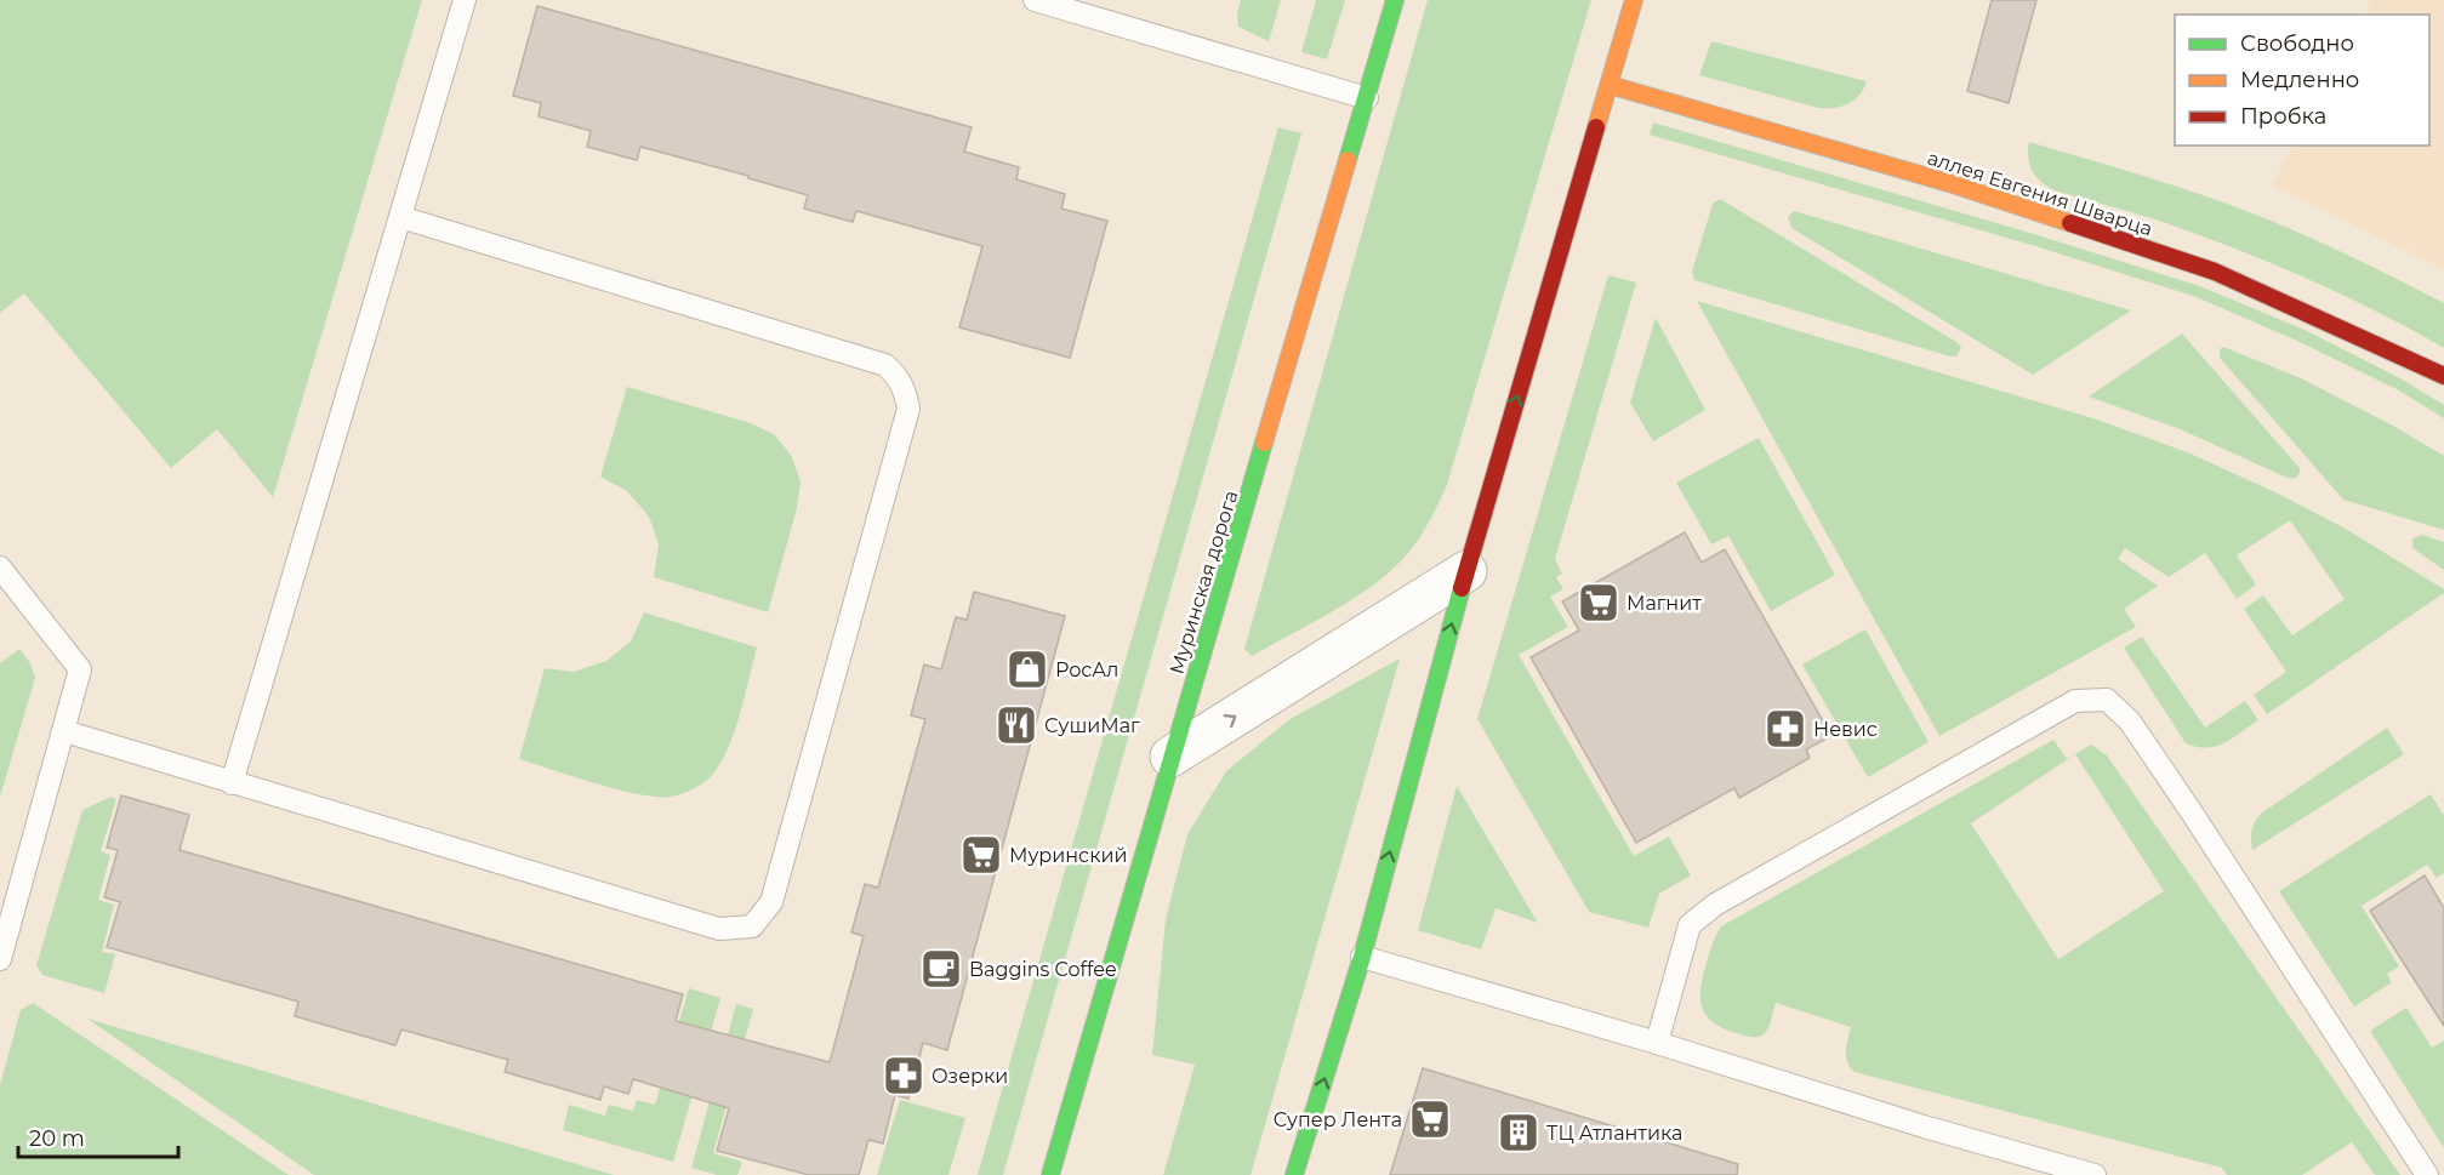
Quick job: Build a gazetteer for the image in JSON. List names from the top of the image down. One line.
{"streets":{"street":["аллея Евгения Шварца","Муринская дорога"]},"places":{"supermarket":["Магнит","Муринский","Супер Лента"],"shop":["РосАл"],"restaurant":["СушиМаг"],"pharmacy":["Невис","Озерки"],"cafe":["Baggins Coffee"],"building":["ТЦ Атлантика"]},"legend":["Свободно","Медленно","Пробка"],"scale_bar":"20 m"}
